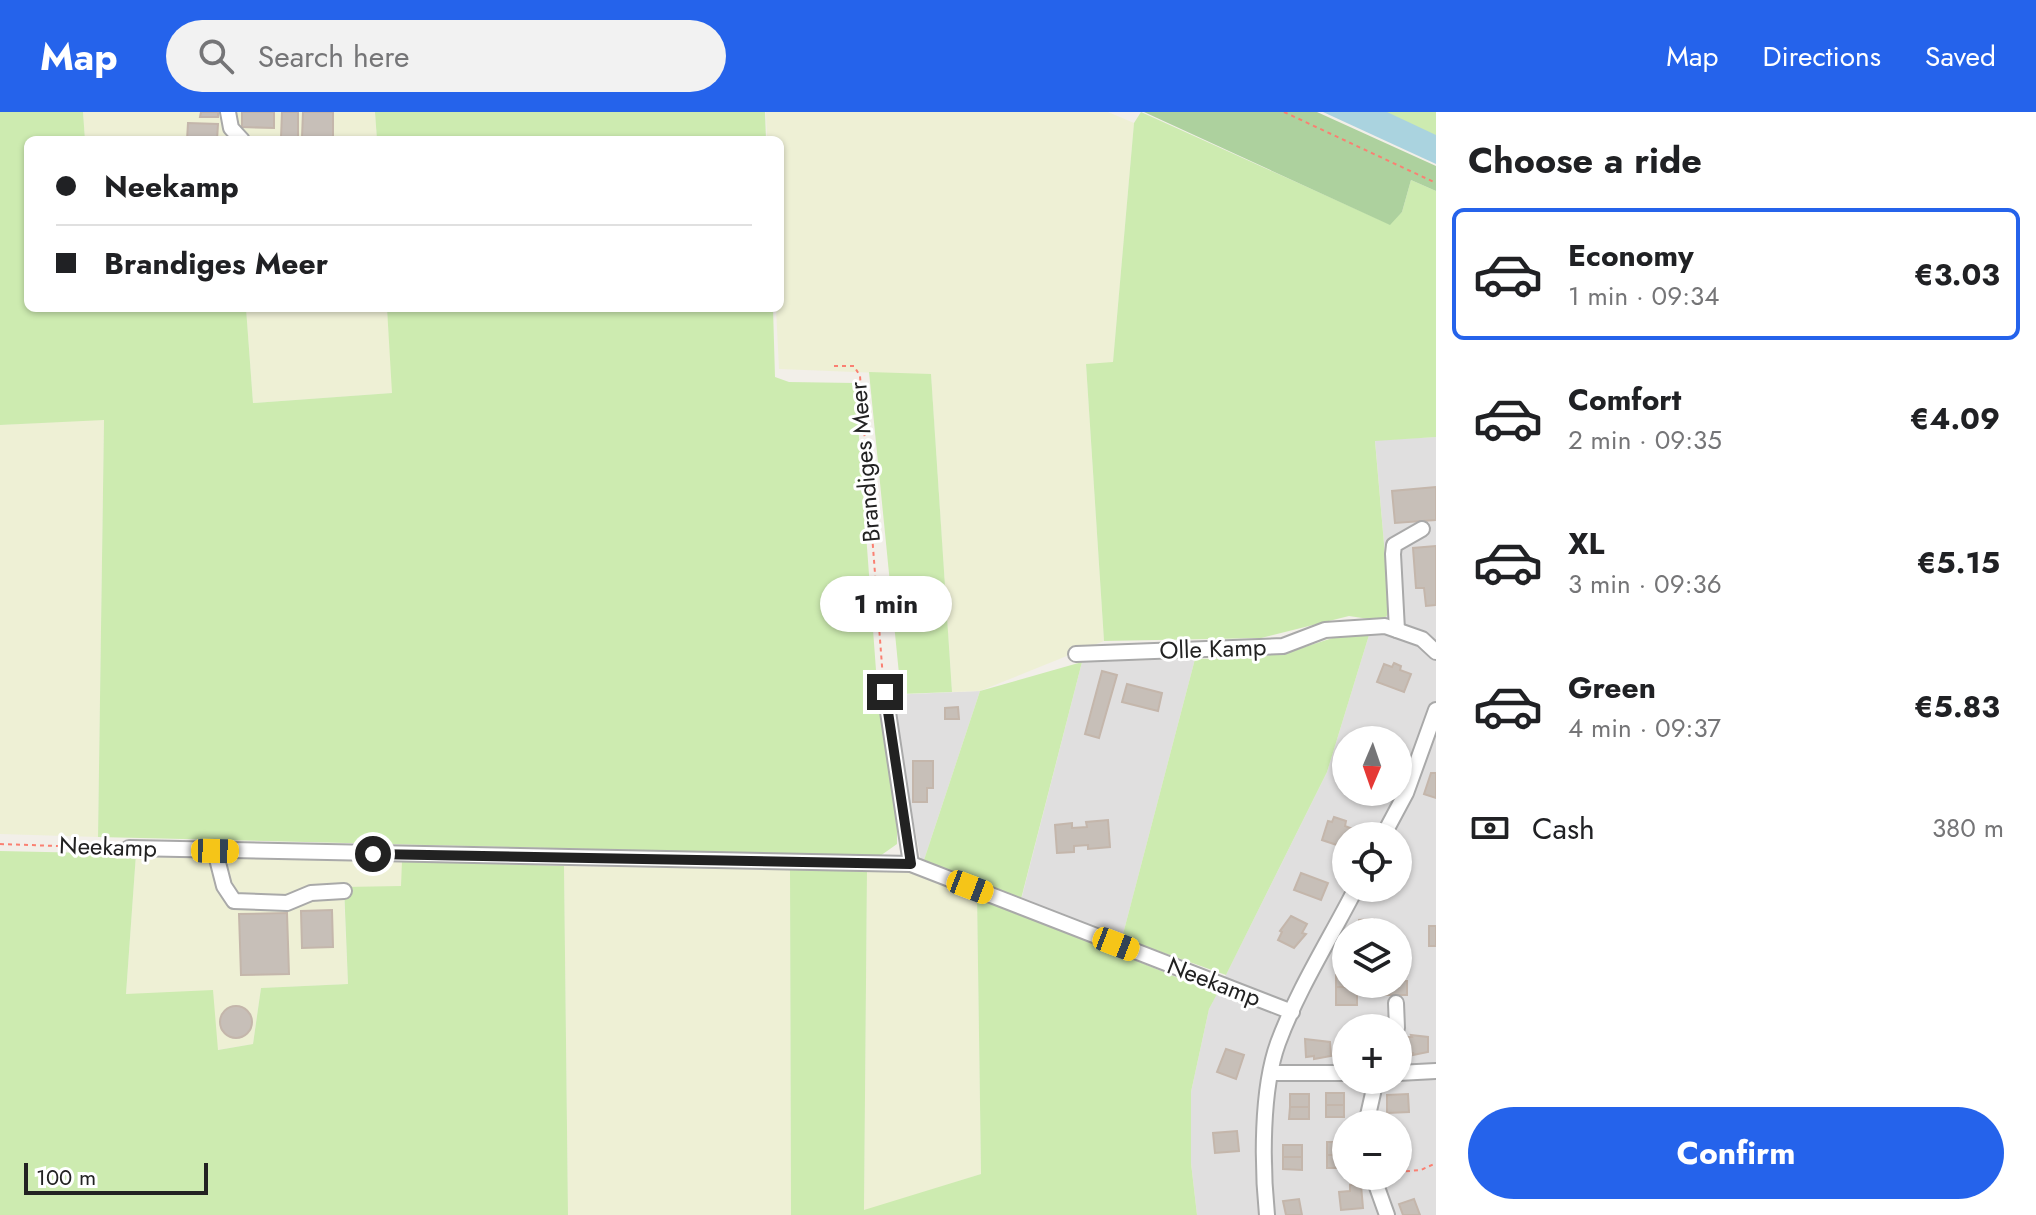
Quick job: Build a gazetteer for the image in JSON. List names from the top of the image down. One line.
{"streets":{"street":["Olle Kamp","Neekamp"],"path":["Brandiges Meer"]},"scale_bar":"100 m","north":"bottom","page":{"header":"Map","search":"Search here","nav":["Map","Directions","Saved"],"heading":"Choose a ride","banner":["Neekamp","Brandiges Meer"],"list":[{"name":"Economy","note":"1 min · 09:34","value":"€3.03"},{"name":"Comfort","note":"2 min · 09:35","value":"€4.09"},{"name":"XL","note":"3 min · 09:36","value":"€5.15"},{"name":"Green","note":"4 min · 09:37","value":"€5.83"}],"bubble":"1 min","map_buttons":["+","−"],"pay":["Cash","380 m"],"buttons":"Confirm","scale":"100 m"}}
